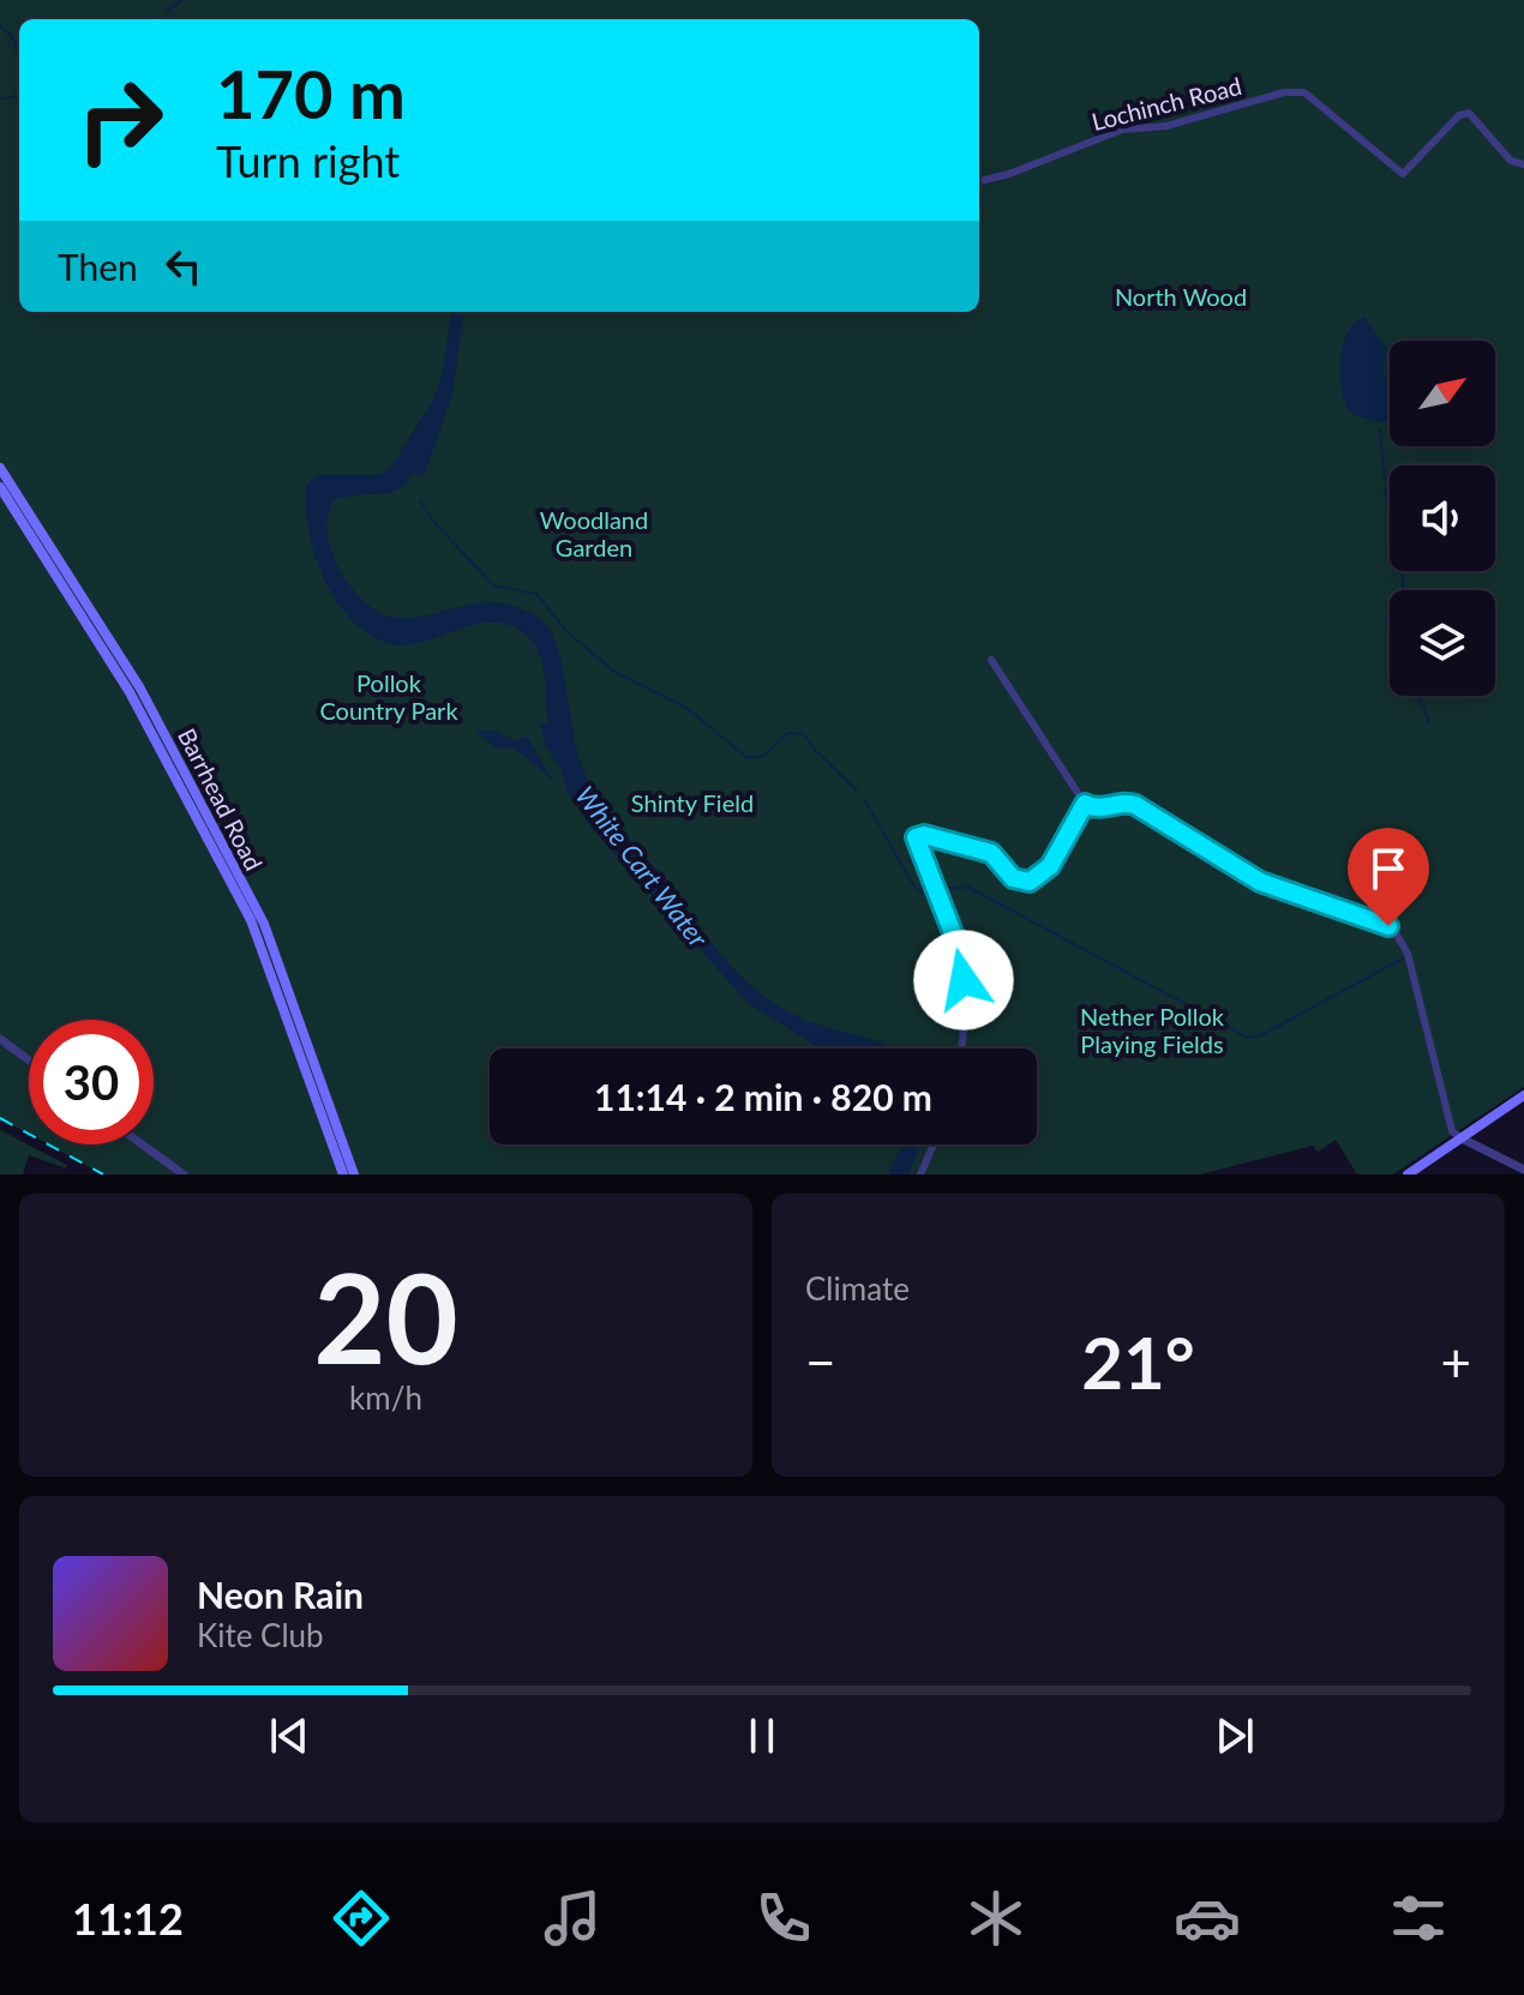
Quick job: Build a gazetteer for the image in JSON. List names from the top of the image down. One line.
{"streets":{"main road":["Barrhead Road"],"street":["Lochinch Road"]},"water":["White Cart Water"],"parks":["North Wood","Woodland Garden","Pollok Country Park","Shinty Field","Nether Pollok Playing Fields"],"north":"top right","page":{"turn":["170 m","Turn right"],"then":"Then","limit":"30","trip":"11:14 · 2 min · 820 m","tile":[["20","km/h"],"Climate"],"heat":["−","21°","+"],"song":["Neon Rain","Kite Club"],"tabs":"11:12"}}
